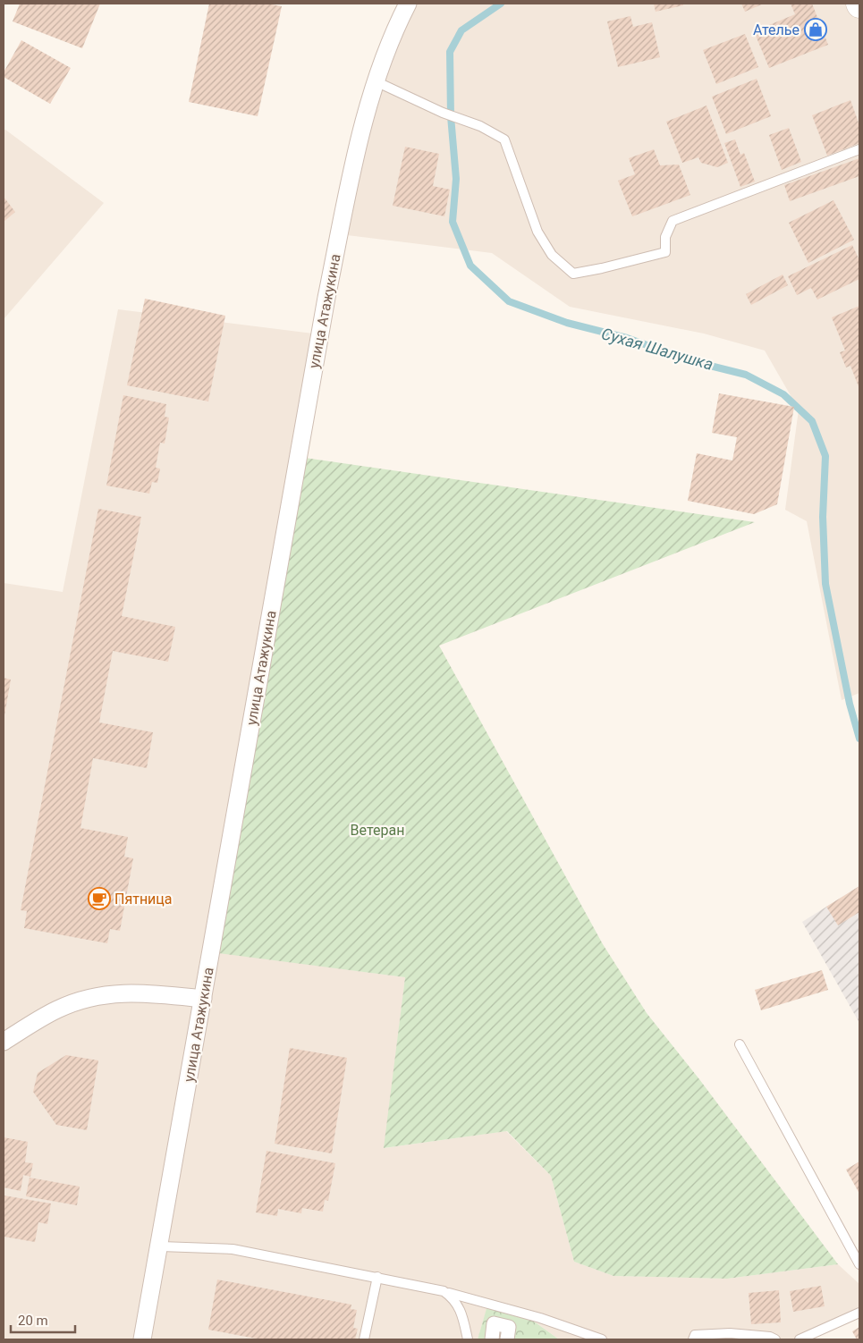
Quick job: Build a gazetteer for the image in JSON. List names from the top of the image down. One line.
{"streets":{"street":["улица Атажукина"]},"water":["Сухая Шалушка"],"parks":["Ветеран"],"places":{"shop":["Ателье"],"cafe":["Пятница"]},"scale_bar":"20 m"}
